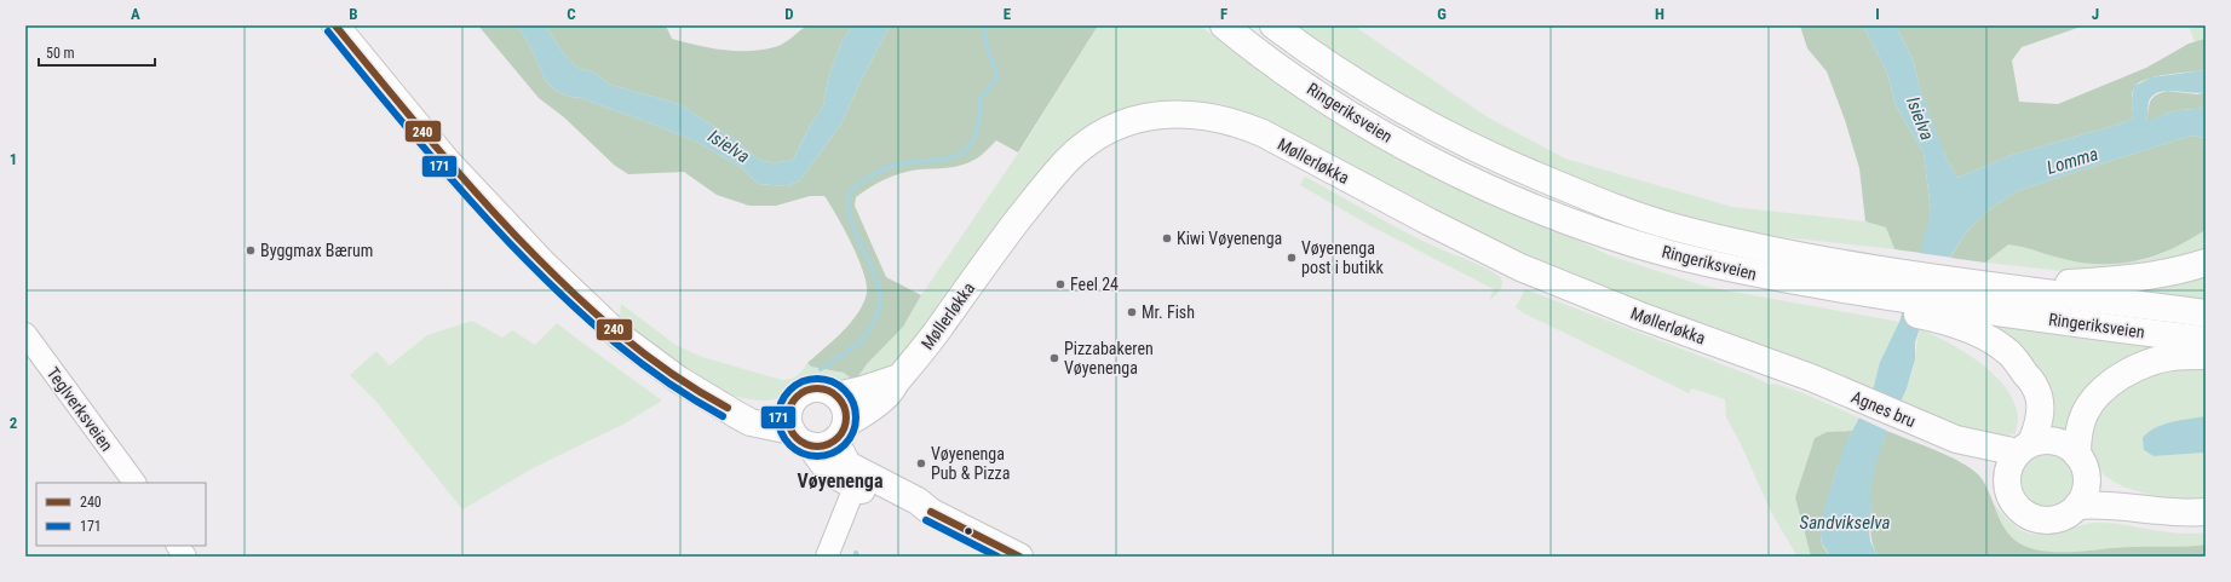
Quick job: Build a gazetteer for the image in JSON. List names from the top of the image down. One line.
{"streets":{"main road":["Ringeriksveien","Møllerløkka","Agnes bru"],"street":["Teglverksveien"]},"crossings":[["Møllerløkka","Agnes bru"]],"districts":["Vøyenenga"],"water":["Isielva","Lomma","Sandvikselva"],"places":["Kiwi Vøyenenga","Byggmax Bærum","Vøyenenga post i butikk","Feel 24","Mr. Fish","Pizzabakeren Vøyenenga","Vøyenenga Pub & Pizza"],"lines":["transit line 240","transit line 171"],"legend":["240","171"],"scale_bar":"50 m","grid":{"columns":["A","B","C","D","E","F","G","H","I","J"],"rows":["1","2"]}}
